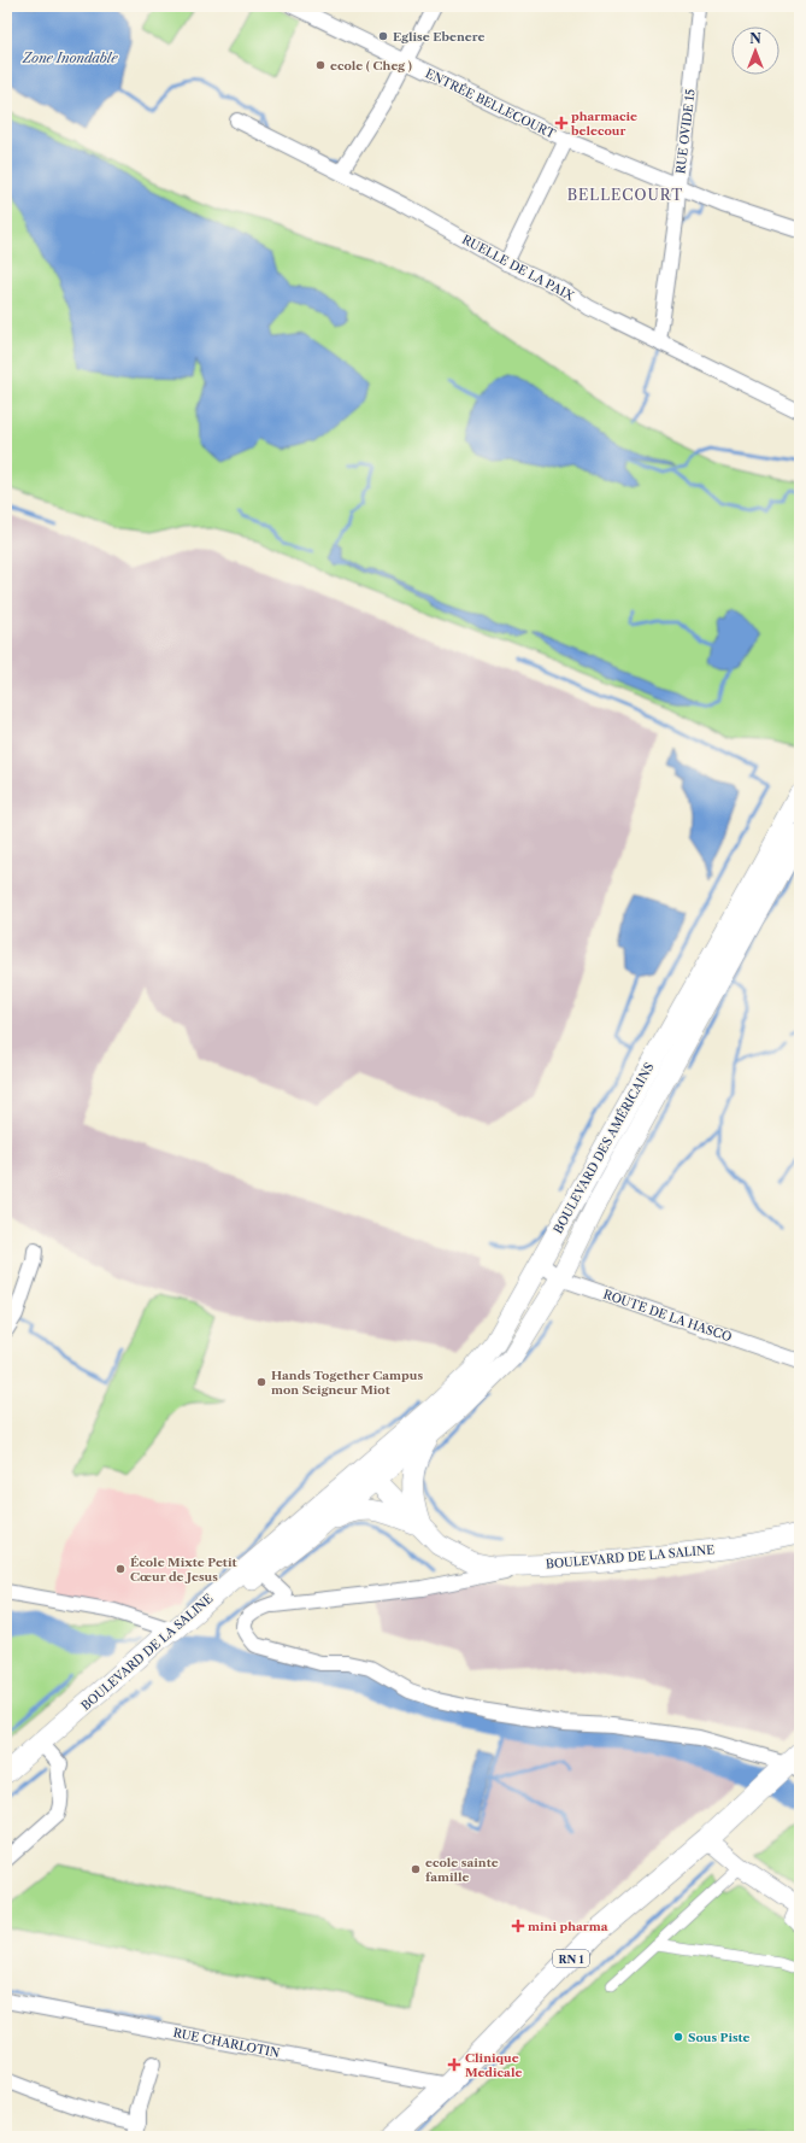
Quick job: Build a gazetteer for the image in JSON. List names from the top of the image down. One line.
{"streets":{"main road":["BOULEVARD DES AMÉRICAINS","BOULEVARD DE LA SALINE","RN 1"],"street":["ENTRÉE BELLECOURT","RUE OVIDE 15","RUELLE DE LA PAIX","ROUTE DE LA HASCO","RUE CHARLOTIN"]},"crossings":[["ENTRÉE BELLECOURT","RUE OVIDE 15"],["RUE OVIDE 15","RUELLE DE LA PAIX"],["BOULEVARD DES AMÉRICAINS","ROUTE DE LA HASCO"],["BOULEVARD DES AMÉRICAINS","BOULEVARD DE LA SALINE"],["RN 1","RUE CHARLOTIN"]],"districts":["BELLECOURT"],"water":["Zone Inondable"],"places":{"other":["Eglise Ebenere","ecole ( Cheg )","Hands Together Campus mon Seigneur Miot","École Mixte Petit Cœur de Jesus","ecole sainte famille","Sous Piste"],"health":["pharmacie belecour","mini pharma","Clinique Medicale"]},"north":"top"}
